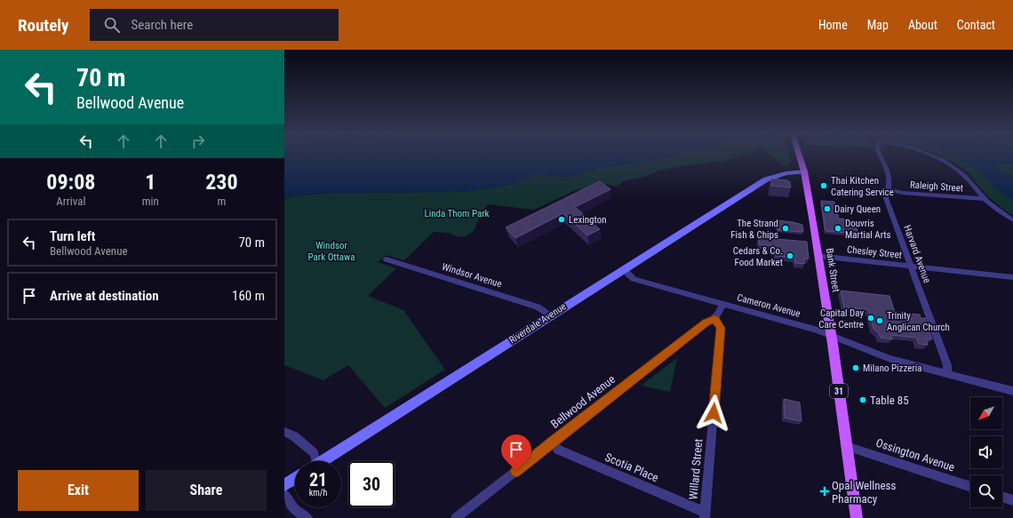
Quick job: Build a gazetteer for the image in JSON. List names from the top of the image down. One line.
{"streets":{"main road":["Bank Street","31"],"street":["Raleigh Street","Chesley Street","Harvard Avenue","Windsor Avenue","Cameron Avenue","Riverdale Avenue","Bellwood Avenue","Ossington Avenue","Scotia Place","Willard Street"]},"crossings":[["Raleigh Street","Harvard Avenue"],["Chesley Street","Harvard Avenue"],["Chesley Street","Bank Street"],["Harvard Avenue","Cameron Avenue"],["Bank Street","Cameron Avenue"],["Bank Street","Riverdale Avenue"],["Bank Street","Ossington Avenue"],["Windsor Avenue","Riverdale Avenue"],["Cameron Avenue","Riverdale Avenue"],["Bellwood Avenue","Scotia Place"],["Bellwood Avenue","Willard Street"],["Scotia Place","Willard Street"]],"parks":["Linda Thom Park","Windsor Park Ottawa"],"places":{"other":["Thai Kitchen Catering Service","Dairy Queen","Lexington","The Strand Fish & Chips","Douvris Martial Arts","Cedars & Co. Food Market","Capital Day Care Centre","Trinity Anglican Church","Milano Pizzeria","Table 85"],"health":["Opal Wellness Pharmacy"]},"north":"bottom left","page":{"header":"Routely","search":"Search here","nav":["Home","Map","About","Contact"],"turn":["70 m","Bellwood Avenue"],"eta":["09:08","Arrival","1","min","230","m"],"list":[{"name":"Turn left","note":"Bellwood Avenue","value":"70 m"},{"name":"Arrive at destination","value":"160 m"}],"speed":"21 km/h","limit":"30","buttons":["Exit","Share"]}}
